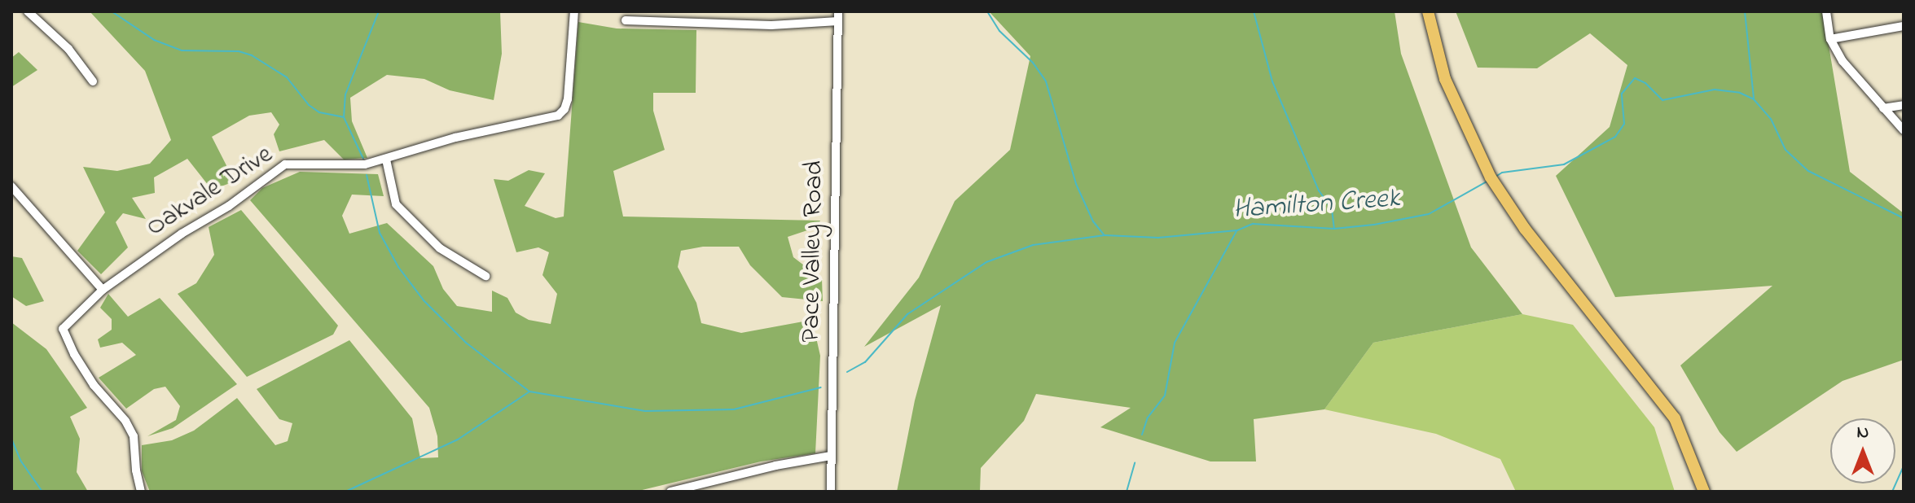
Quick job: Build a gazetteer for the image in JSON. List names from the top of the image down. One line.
{"streets":{"street":["Oakvale Drive","Pace Valley Road"]},"water":["Hamilton Creek"],"north":"top"}
